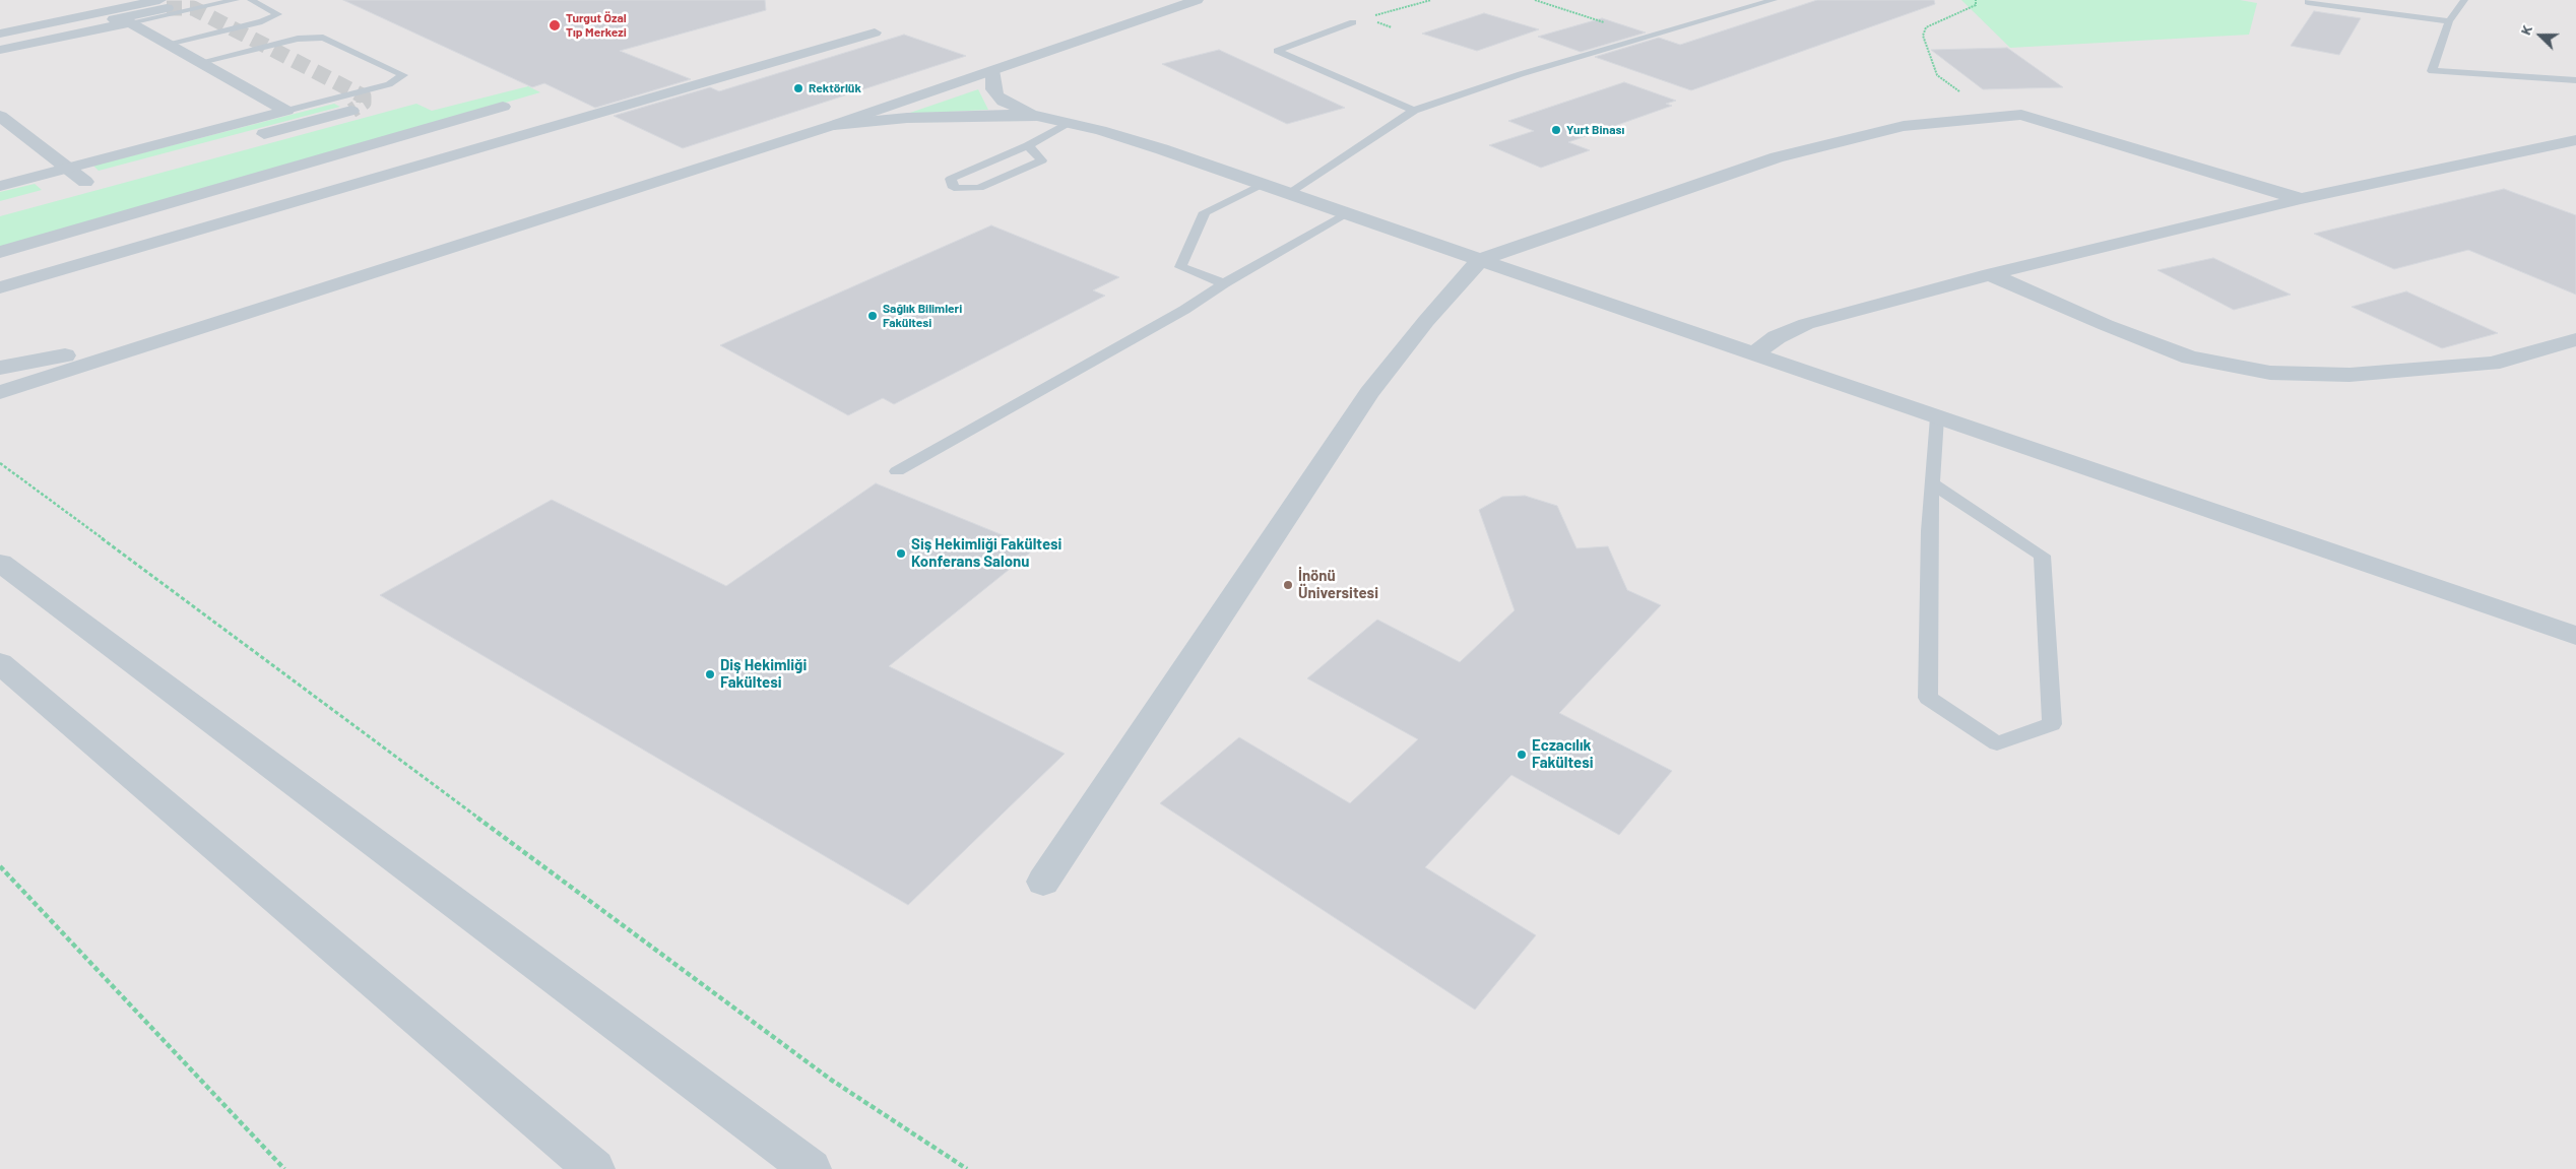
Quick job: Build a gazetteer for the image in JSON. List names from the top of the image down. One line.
{"places":["Turgut Özal Tıp Merkezi","Rektörlük","Yurt Binası","Sağlık Bilimleri Fakültesi","Siş Hekimliği Fakültesi Konferans Salonu","İnönü Üniversitesi","Diş Hekimliği Fakültesi","Eczacılık Fakültesi"],"north":"left"}
